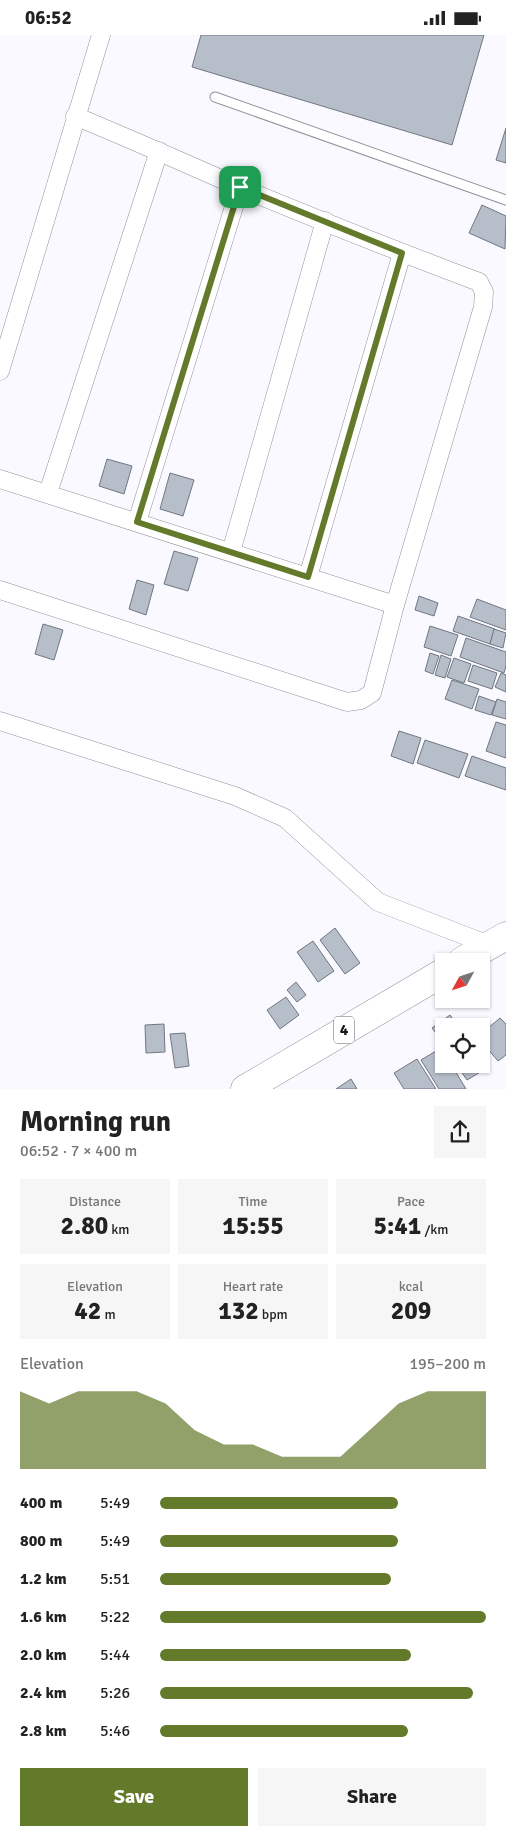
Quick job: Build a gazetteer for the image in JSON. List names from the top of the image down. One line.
{"streets":{"highway":["4"]},"north":"bottom left","page":{"status":"06:52","heading":["Morning run","06:52 · 7 × 400 m"],"stats":[["Distance","2.80 km"],["Time","15:55"],["Pace","5:41 /km"],["Elevation","42 m"],["Heart rate","132 bpm"],["kcal","209"]],"chart":["Elevation","195–200 m"],"list":[{"name":"400 m","note":"5:49"},{"name":"800 m","note":"5:49"},{"name":"1.2 km","note":"5:51"},{"name":"1.6 km","note":"5:22"},{"name":"2.0 km","note":"5:44"},{"name":"2.4 km","note":"5:26"},{"name":"2.8 km","note":"5:46"}],"buttons":["Save","Share"]}}
